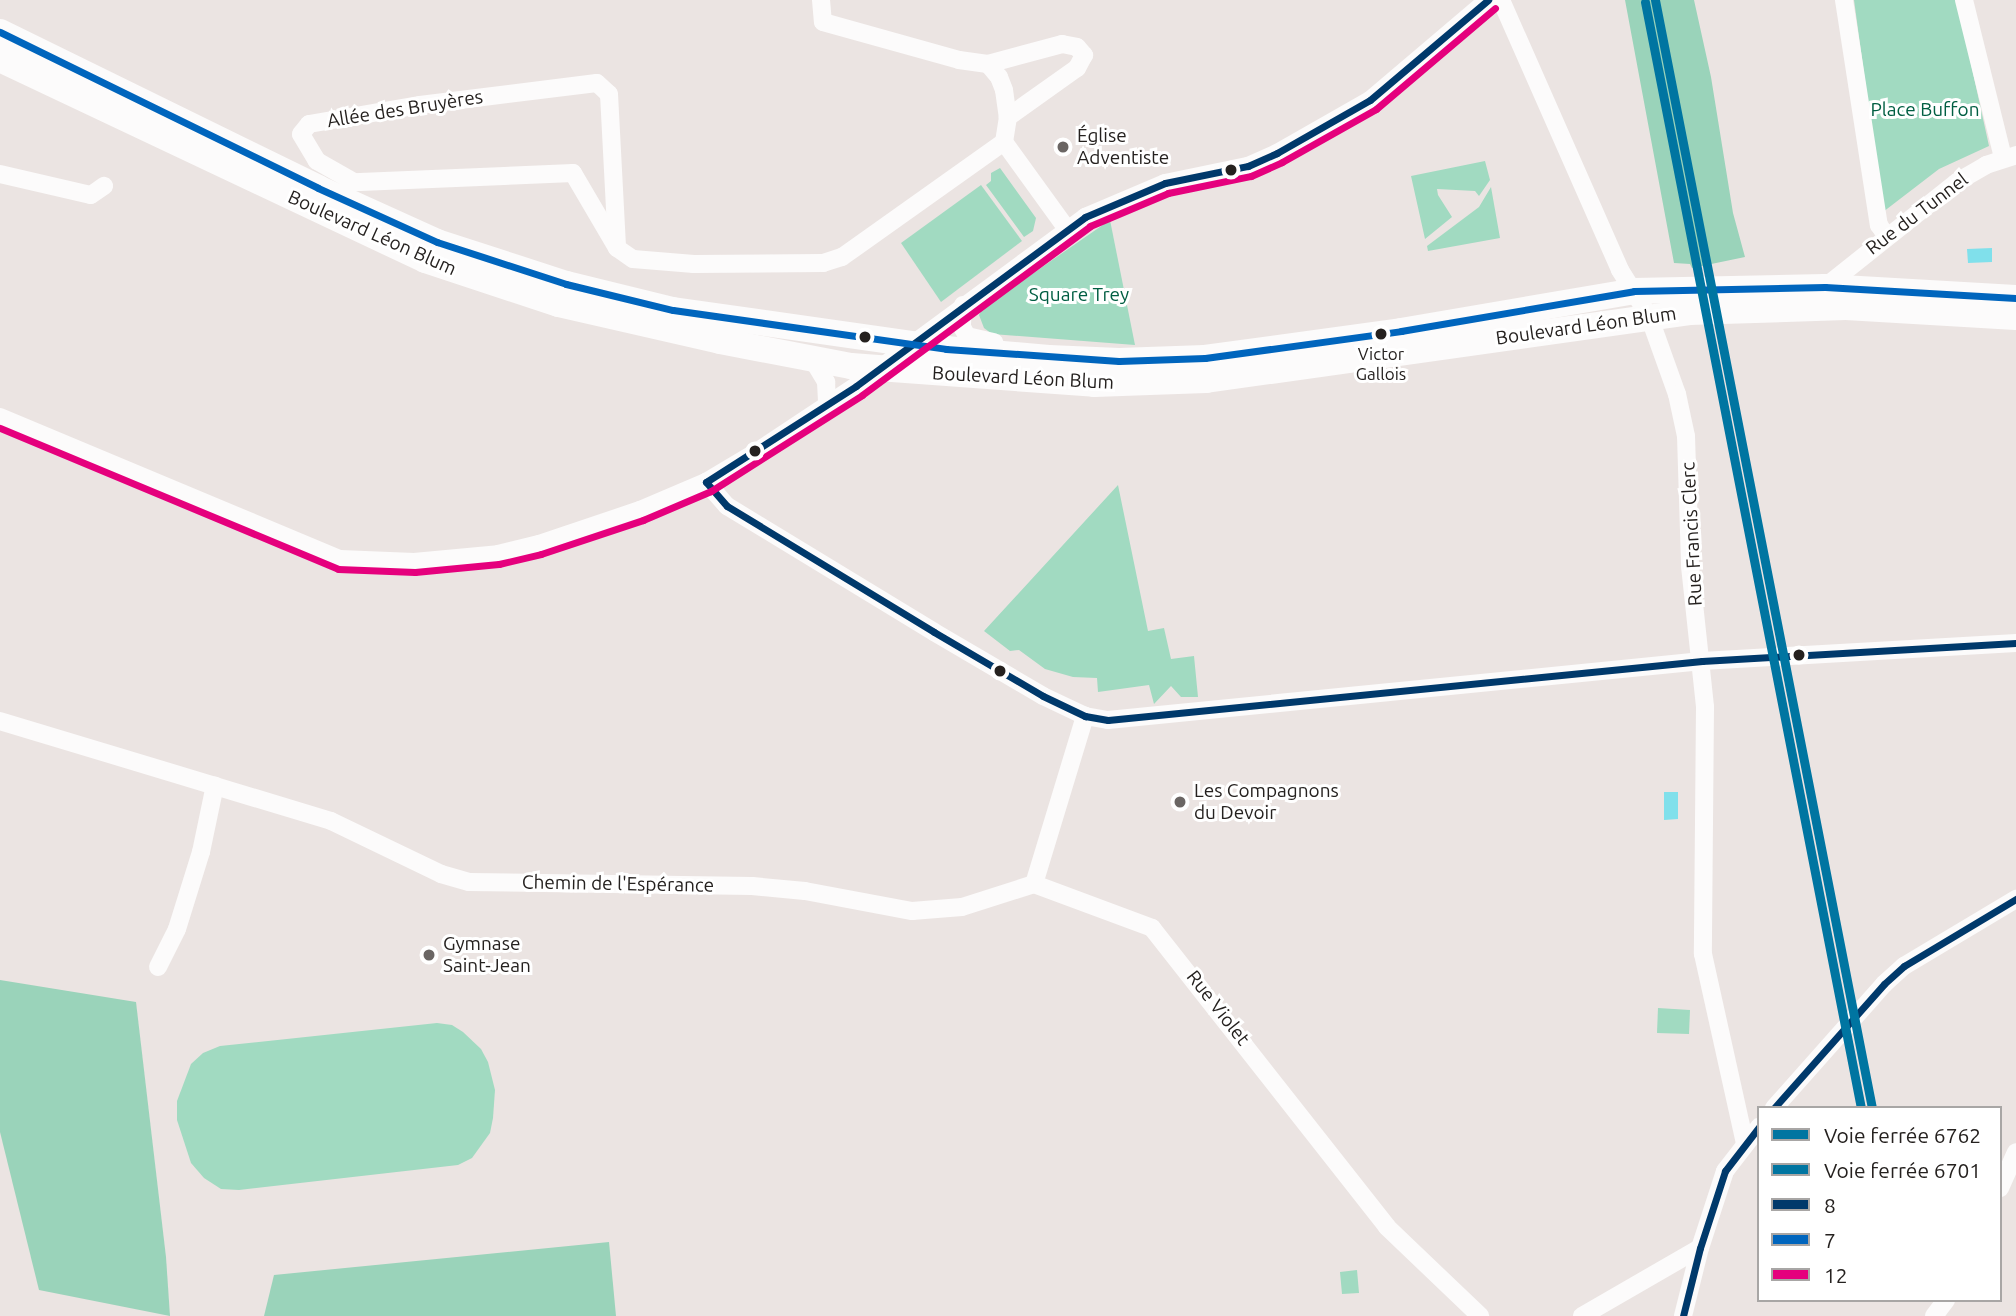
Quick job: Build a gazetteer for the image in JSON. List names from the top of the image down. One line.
{"streets":{"main road":["Boulevard Léon Blum"],"street":["Allée des Bruyères","Rue du Tunnel","Rue Francis Clerc","Chemin de l'Espérance","Rue Violet"]},"crossings":[["Rue du Tunnel","Boulevard Léon Blum"],["Boulevard Léon Blum","Rue Francis Clerc"],["Chemin de l'Espérance","Rue Violet"]],"parks":["Place Buffon","Square Trey"],"places":["Église Adventiste","Victor Gallois","Les Compagnons du Devoir","Gymnase Saint-Jean"],"lines":["rail line 6762","transit line 8","rail line 6701","transit line 12","transit line 7"],"legend":["Voie ferrée 6762","Voie ferrée 6701","8","7","12"]}
